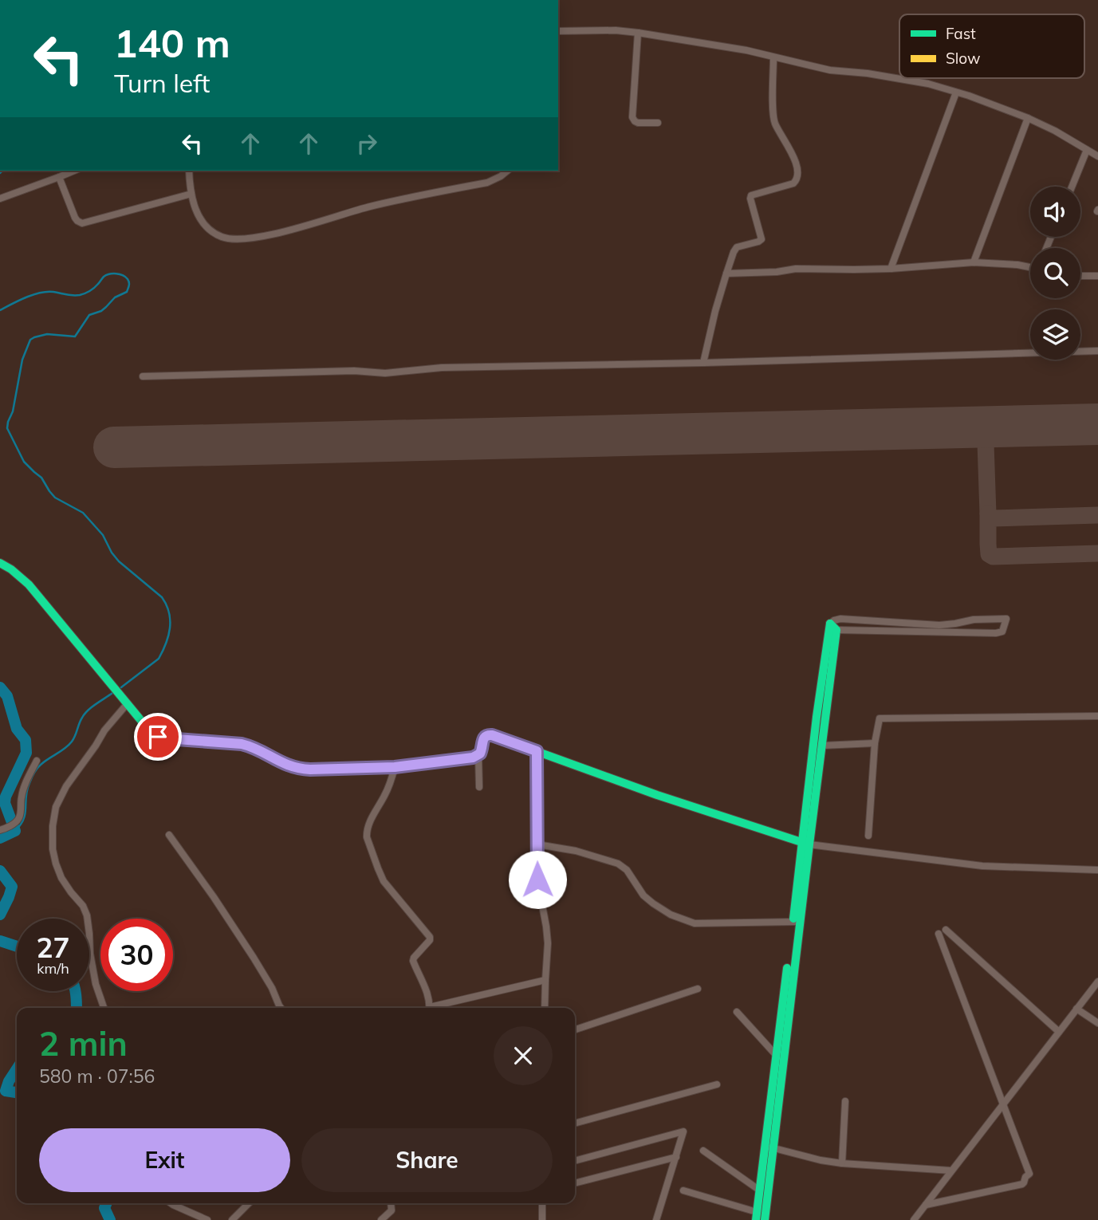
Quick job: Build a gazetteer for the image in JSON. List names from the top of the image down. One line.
{"legend":["Fast","Slow"],"page":{"turn":["140 m","Turn left"],"speed":"27 km/h","limit":"30","heading":["2 min","580 m · 07:56"],"buttons":["Exit","Share"]}}
